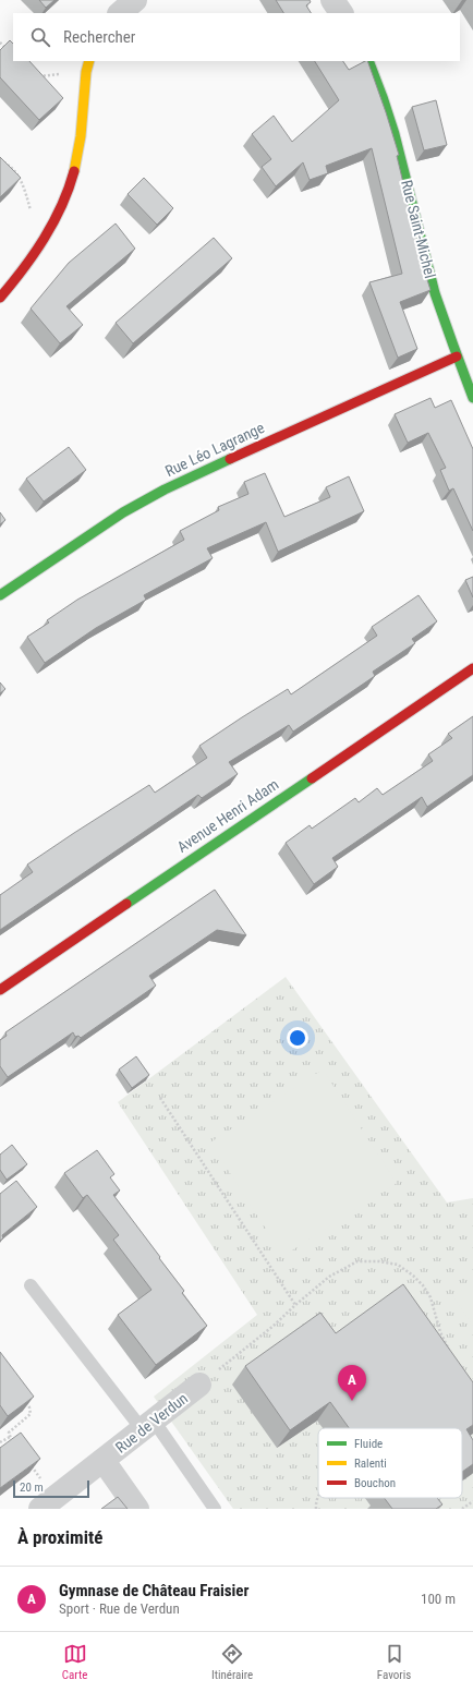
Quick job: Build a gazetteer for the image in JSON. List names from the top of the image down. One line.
{"streets":{"street":["Rue Saint-Michel","Rue Léo Lagrange","Avenue Henri Adam","Rue de Verdun"]},"crossings":[["Rue Saint-Michel","Rue Léo Lagrange"]],"legend":["Fluide","Ralenti","Bouchon"],"scale_bar":"20 m","page":{"search":"Rechercher","pins":"A","scale":"20 m","heading":"À proximité","list":[{"mark":"A","name":"Gymnase de Château Fraisier","note":"Sport · Rue de Verdun","value":"100 m"}],"nav":["Carte","Itinéraire","Favoris"]}}
